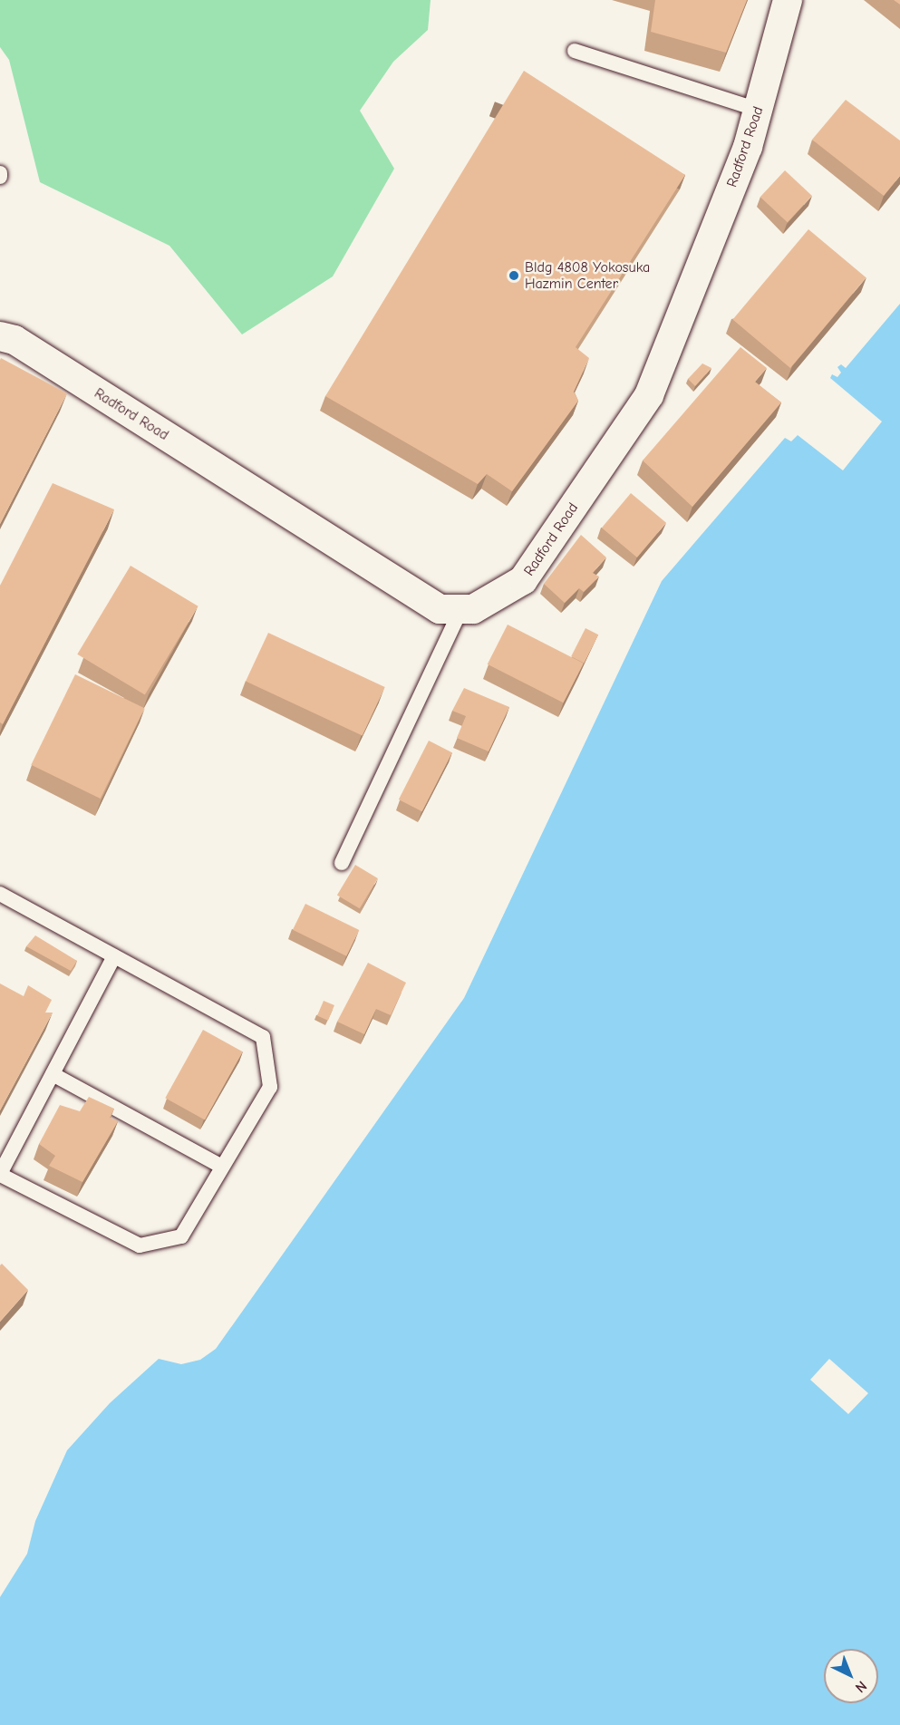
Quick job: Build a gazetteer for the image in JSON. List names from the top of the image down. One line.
{"streets":{"street":["Radford Road"]},"places":["Bldg 4808 Yokosuka Hazmin Center"],"north":"bottom right"}
